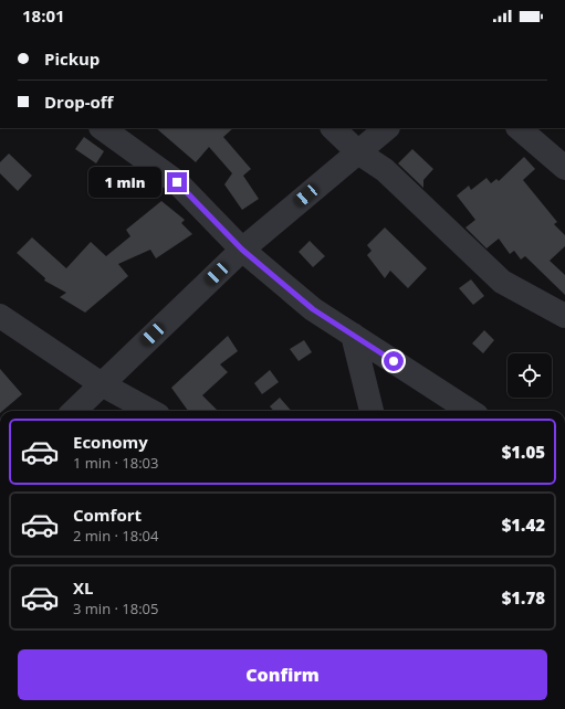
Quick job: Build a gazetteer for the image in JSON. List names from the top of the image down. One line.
{"page":{"status":"18:01","banner":["Pickup","Drop-off"],"bubble":"1 min","list":[{"name":"Economy","note":"1 min · 18:03","value":"$1.05"},{"name":"Comfort","note":"2 min · 18:04","value":"$1.42"},{"name":"XL","note":"3 min · 18:05","value":"$1.78"}],"buttons":"Confirm"}}
